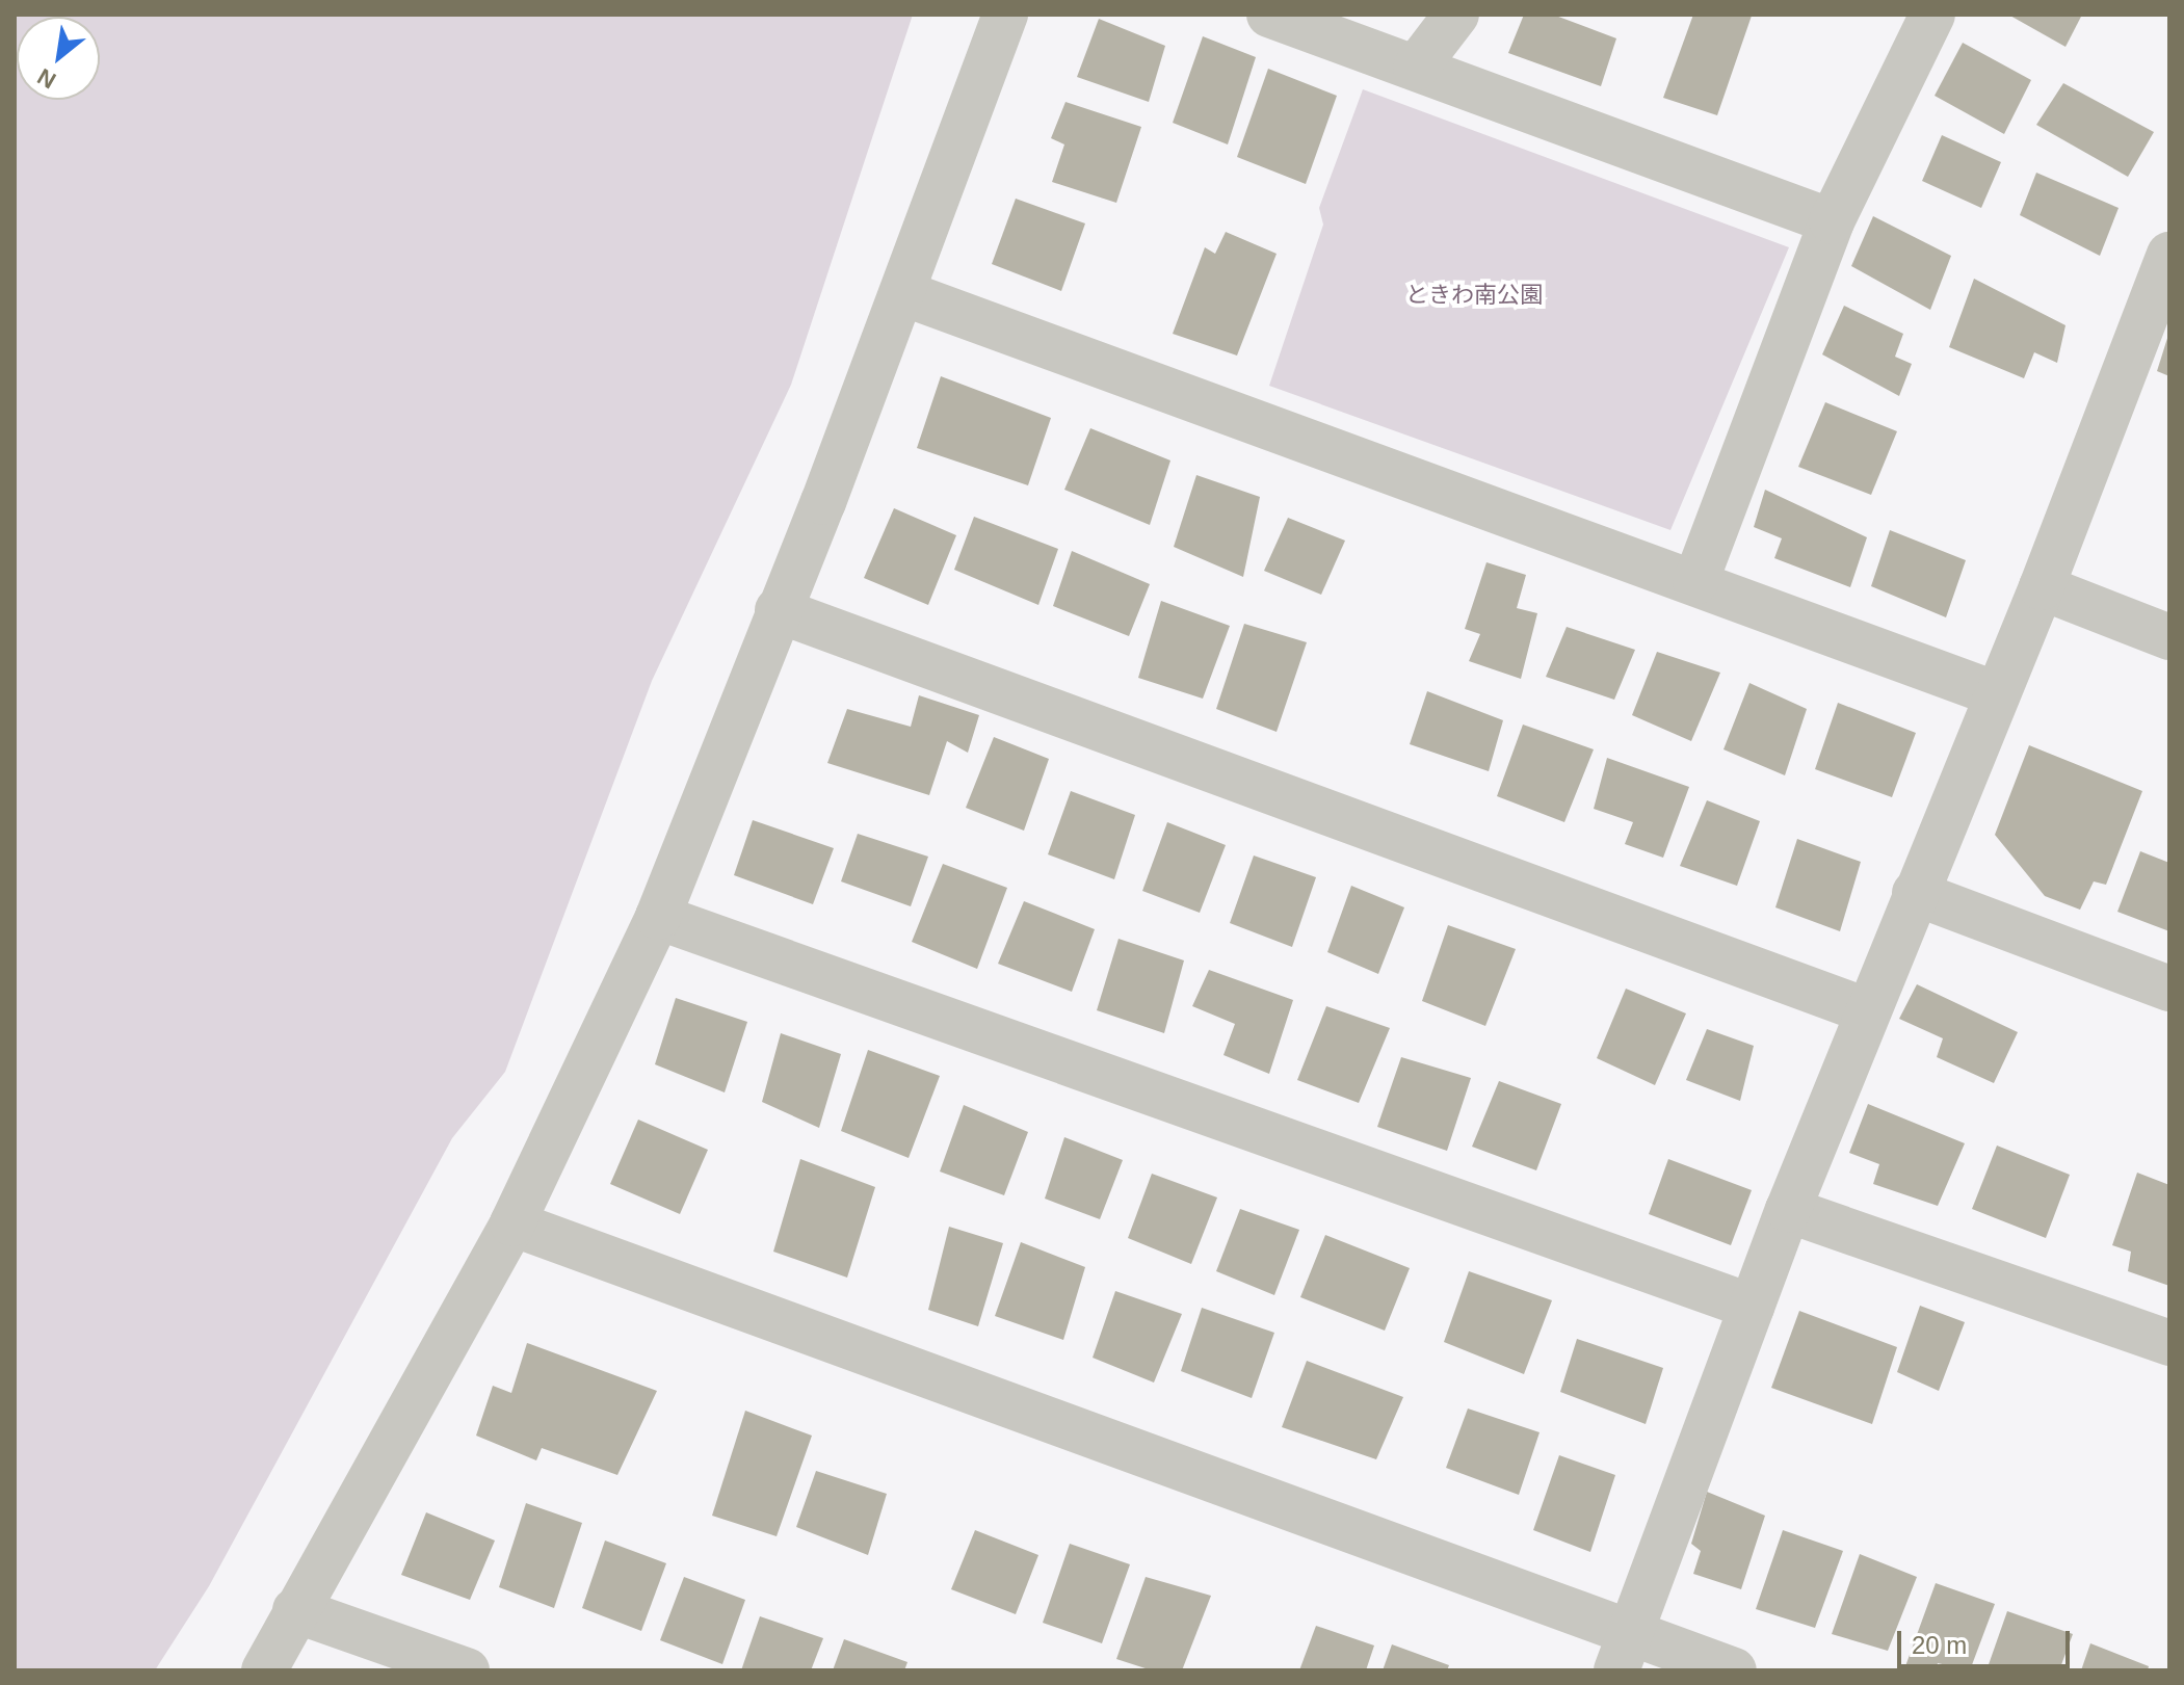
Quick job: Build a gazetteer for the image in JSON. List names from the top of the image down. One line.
{"parks":["ときわ南公園"],"scale_bar":"20 m","north":"bottom left"}
